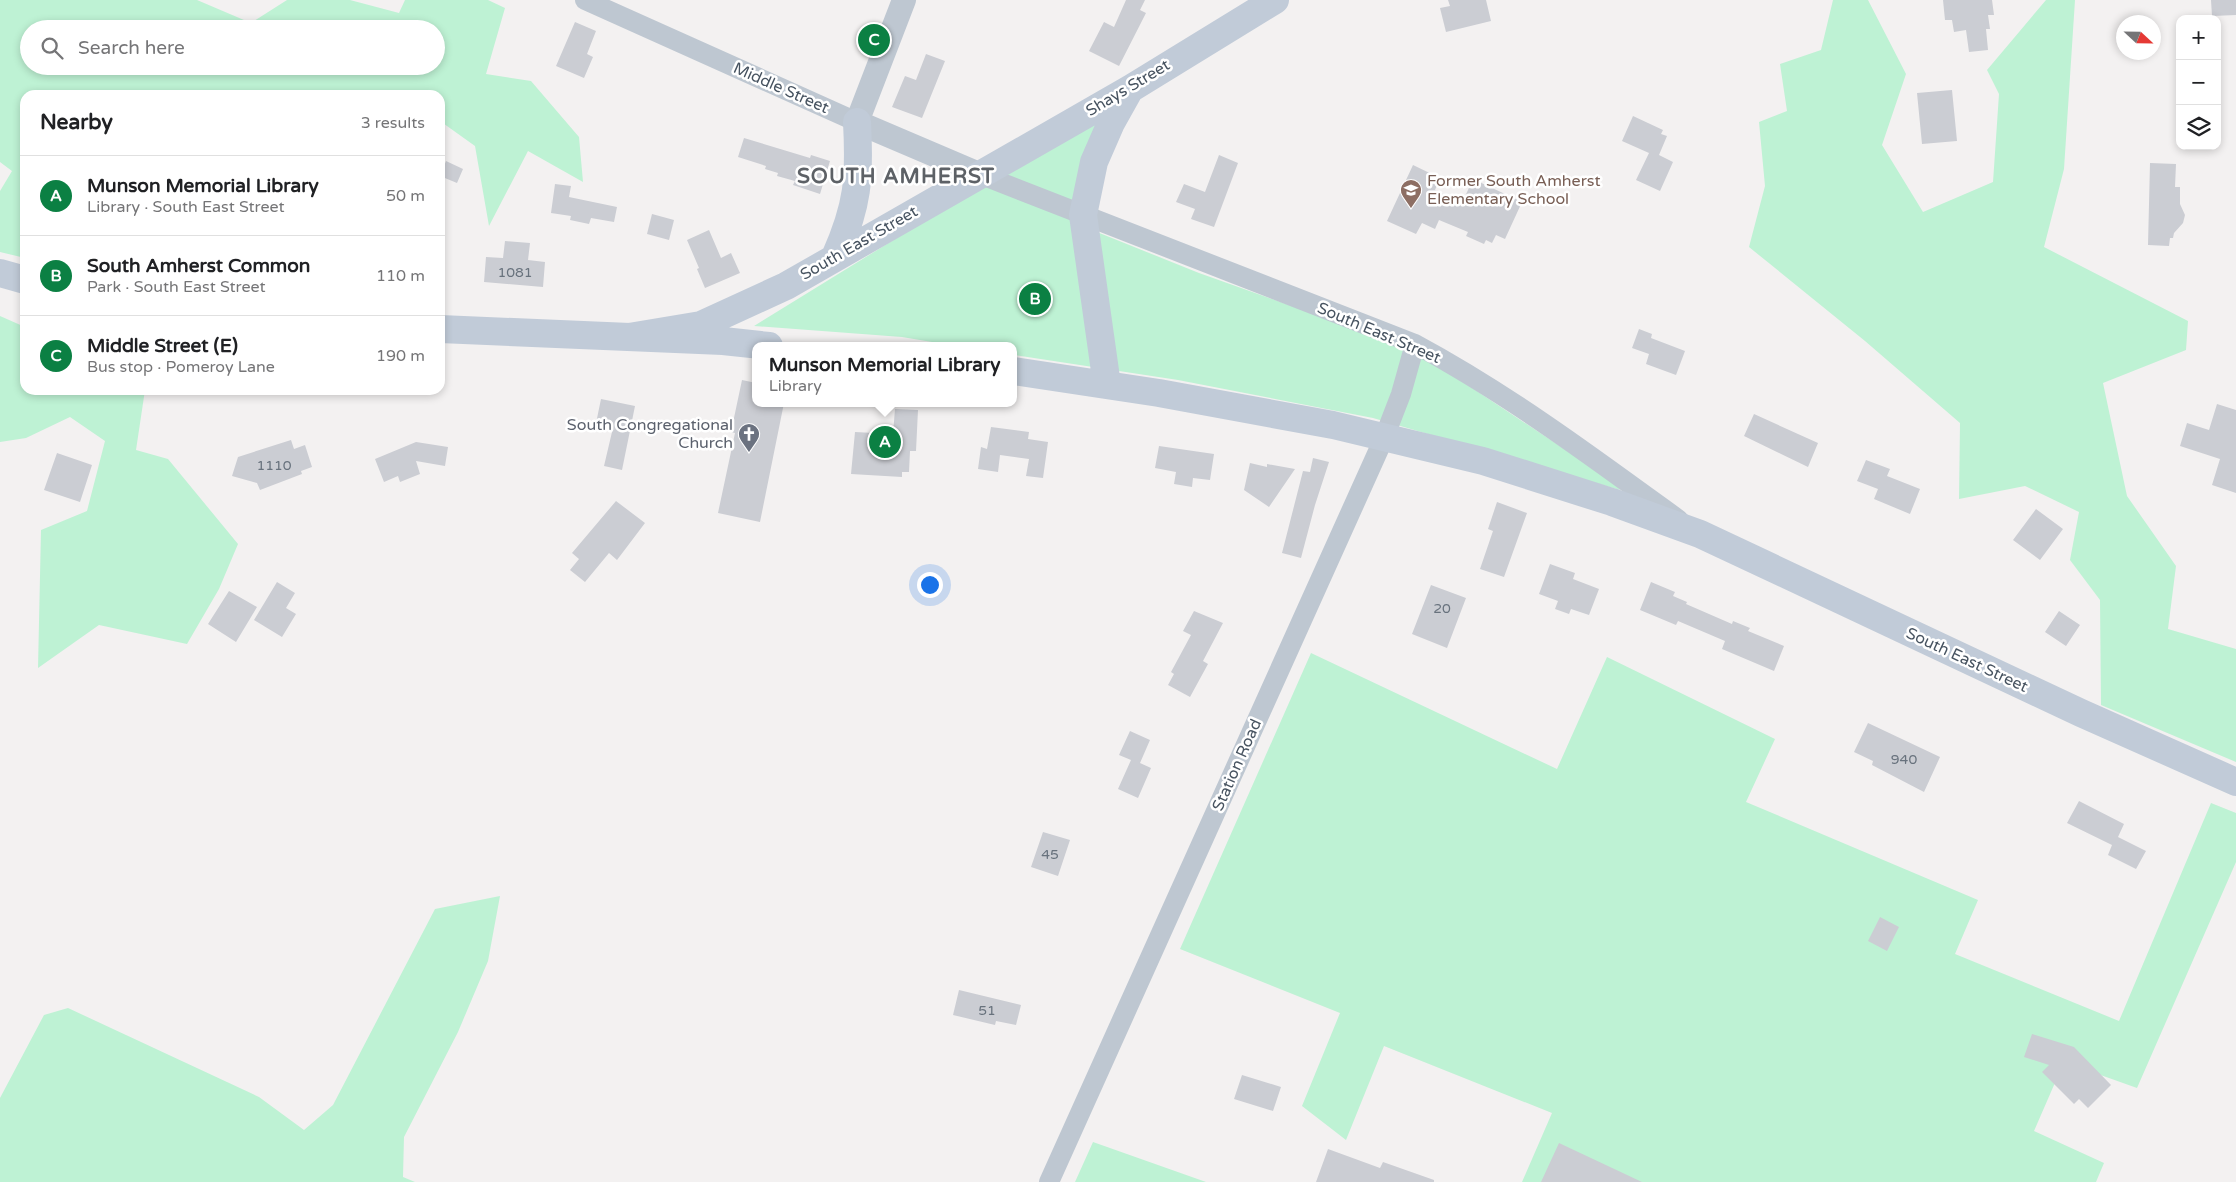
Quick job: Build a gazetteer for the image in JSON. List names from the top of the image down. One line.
{"streets":{"main road":["Shays Street","South East Street"],"street":["Middle Street","Station Road"]},"crossings":[["Middle Street","Shays Street"],["Middle Street","South East Street"],["Shays Street","South East Street"],["South East Street","Station Road"]],"districts":["SOUTH AMHERST"],"places":{"school or university":["Former South Amherst Elementary School"],"church":["South Congregational Church"]},"house_numbers":["1081","1110","20","940","45","51"],"north":"right","page":{"map_buttons":["+","−"],"search":"Search here","pins":["C","B","A"],"heading":["Nearby","3 results"],"list":[{"mark":"A","name":"Munson Memorial Library","note":"Library · South East Street","value":"50 m"},{"mark":"B","name":"South Amherst Common","note":"Park · South East Street","value":"110 m"},{"mark":"C","name":"Middle Street (E)","note":"Bus stop · Pomeroy Lane","value":"190 m"}],"popup":["Munson Memorial Library","Library"]}}
